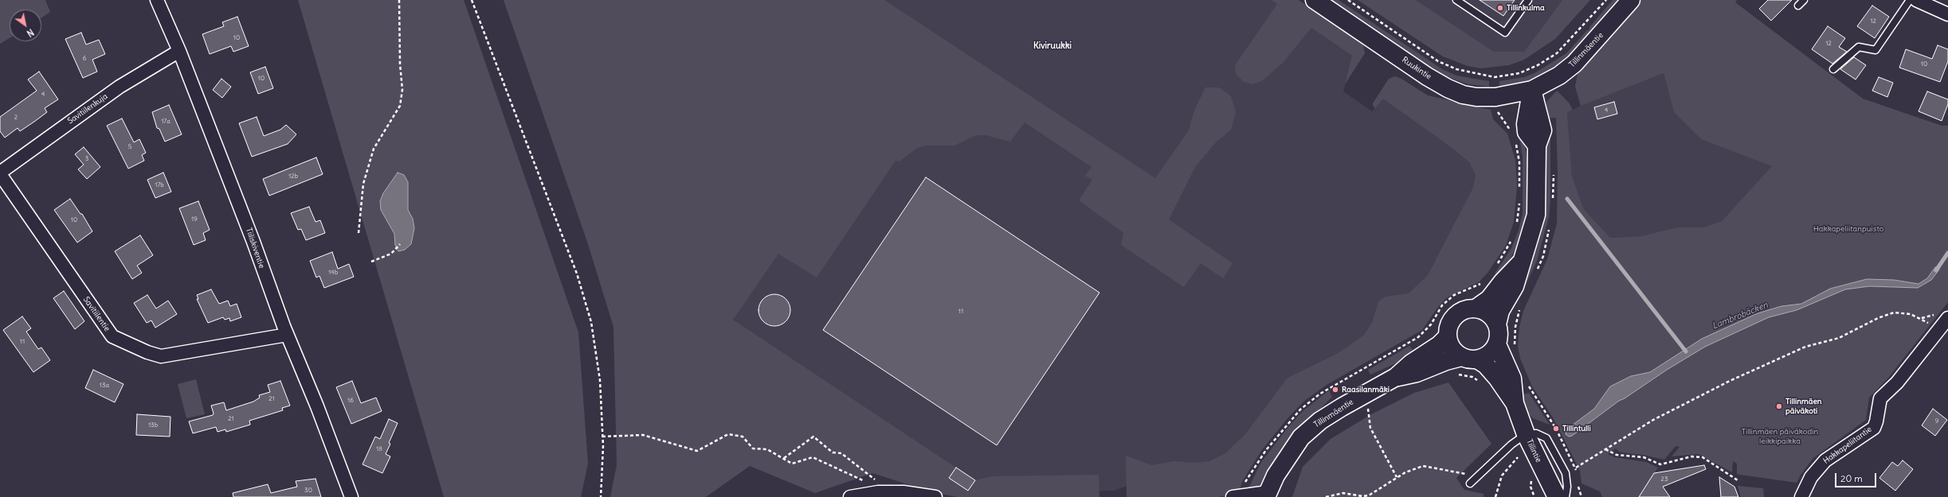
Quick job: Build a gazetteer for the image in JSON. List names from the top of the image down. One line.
{"streets":{"street":["Tillinmäentie","Ruukintie","Savitiilenkuja","Tiiliskiventie","Savitiilentie","Hakkapeliitantie","Tillintie"]},"crossings":[["Tillinmäentie","Ruukintie"],["Tillinmäentie","Tillintie"],["Savitiilenkuja","Tiiliskiventie"],["Savitiilenkuja","Savitiilentie"],["Tiiliskiventie","Savitiilentie"]],"districts":["Kiviruukki"],"water":["Lambrobäcken"],"parks":["Hakkapeliitanpuisto","Tillinmäen päiväkodin leikkipaikka"],"places":["Tillinkulma","Raasilanmäki","Tillinmäen päiväkoti","Tillintulli"],"house_numbers":["12","10","12","6","10","10","4","4","2","17a","5","3","12b","17b","19","10","14b","11","11","13a","21","16","21","9","13b","18","23","30"],"scale_bar":"20 m","north":"bottom right"}
